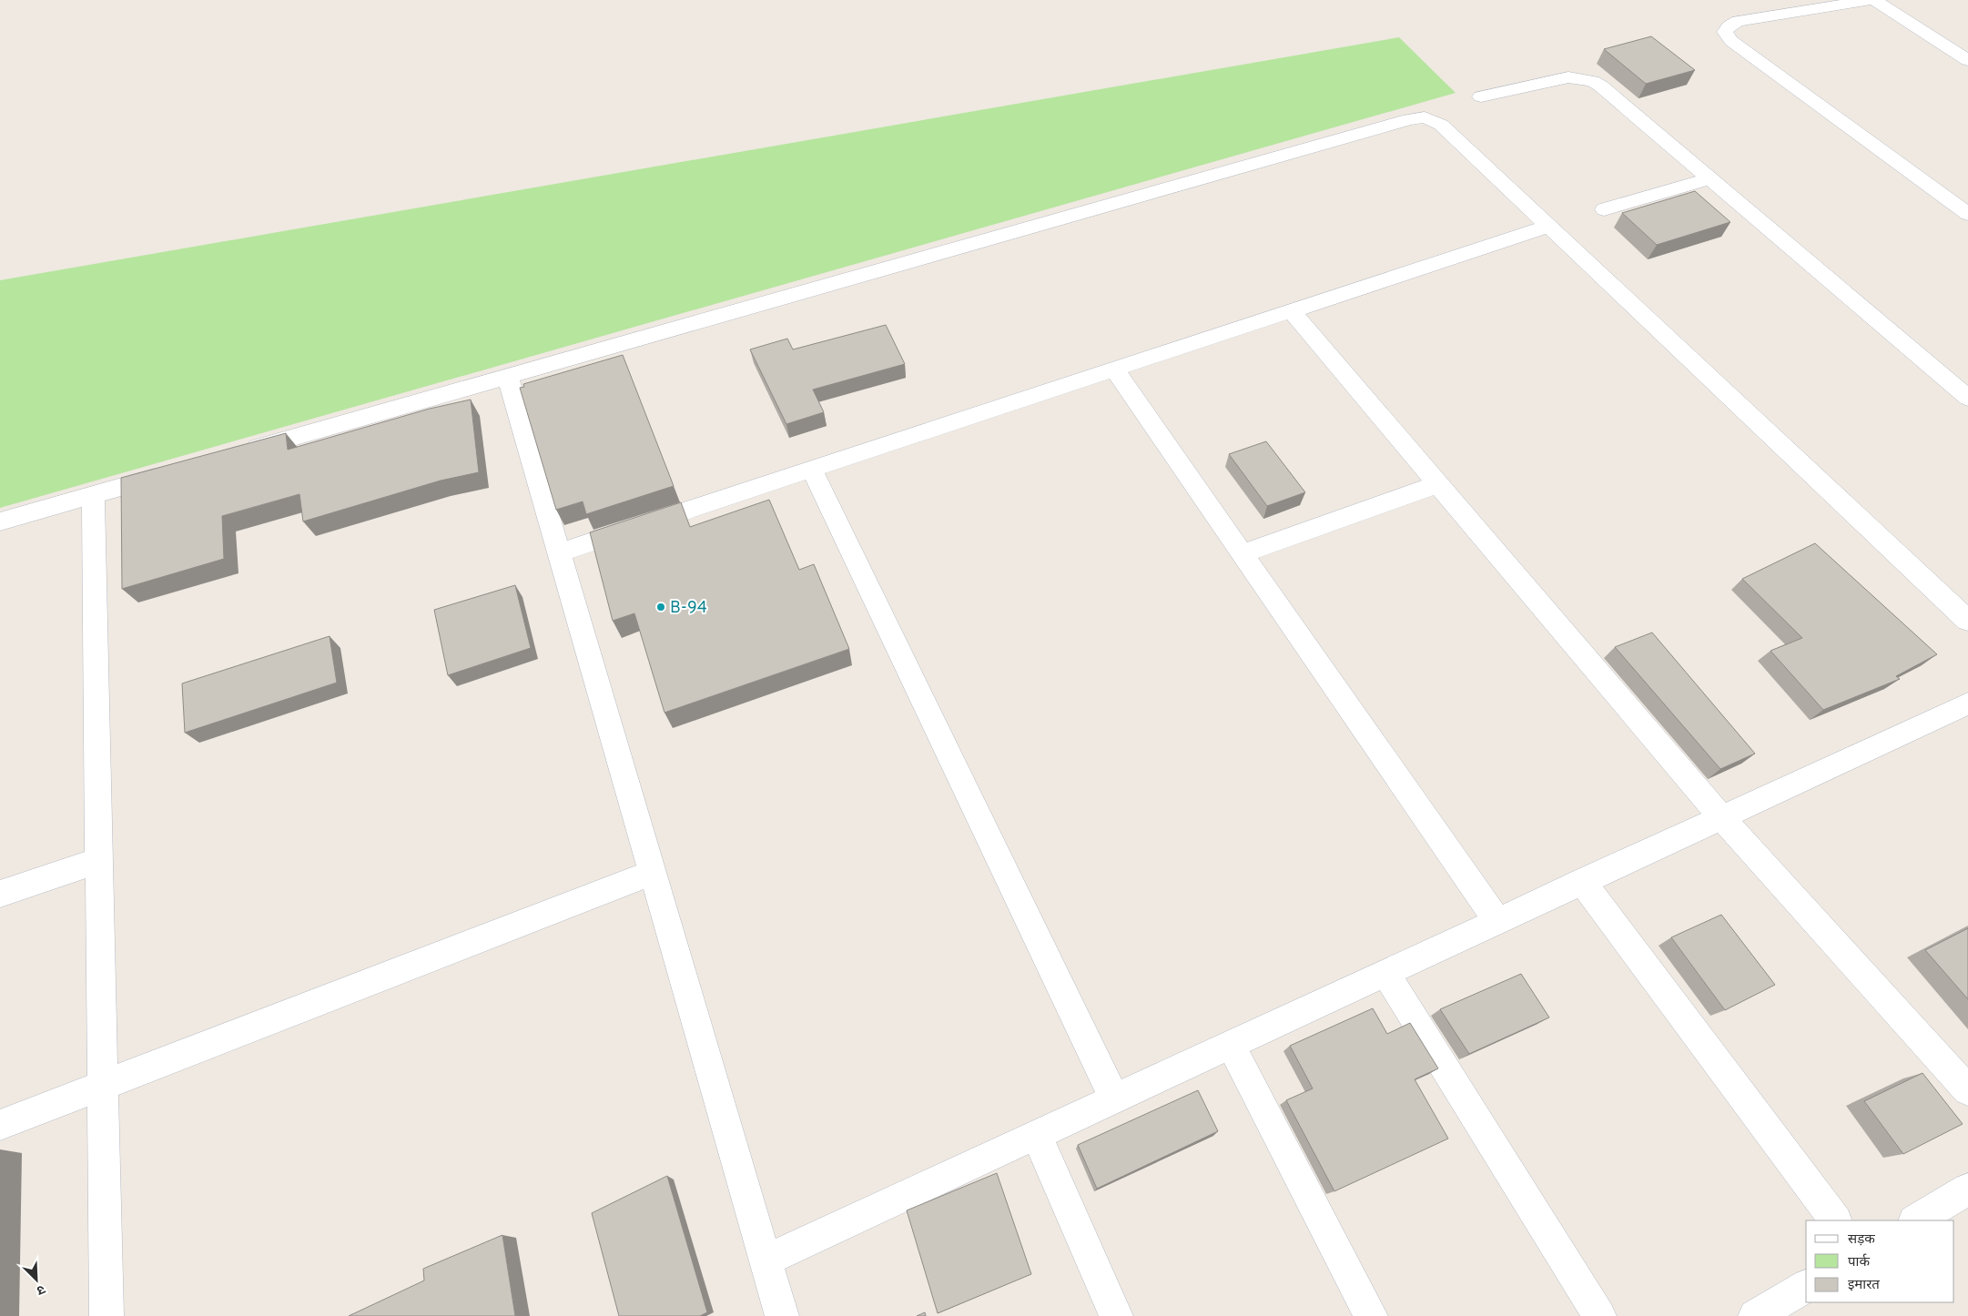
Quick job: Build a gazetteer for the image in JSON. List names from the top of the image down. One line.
{"places":["B-94"],"legend":["सड़क","पार्क","इमारत"],"north":"bottom right"}
